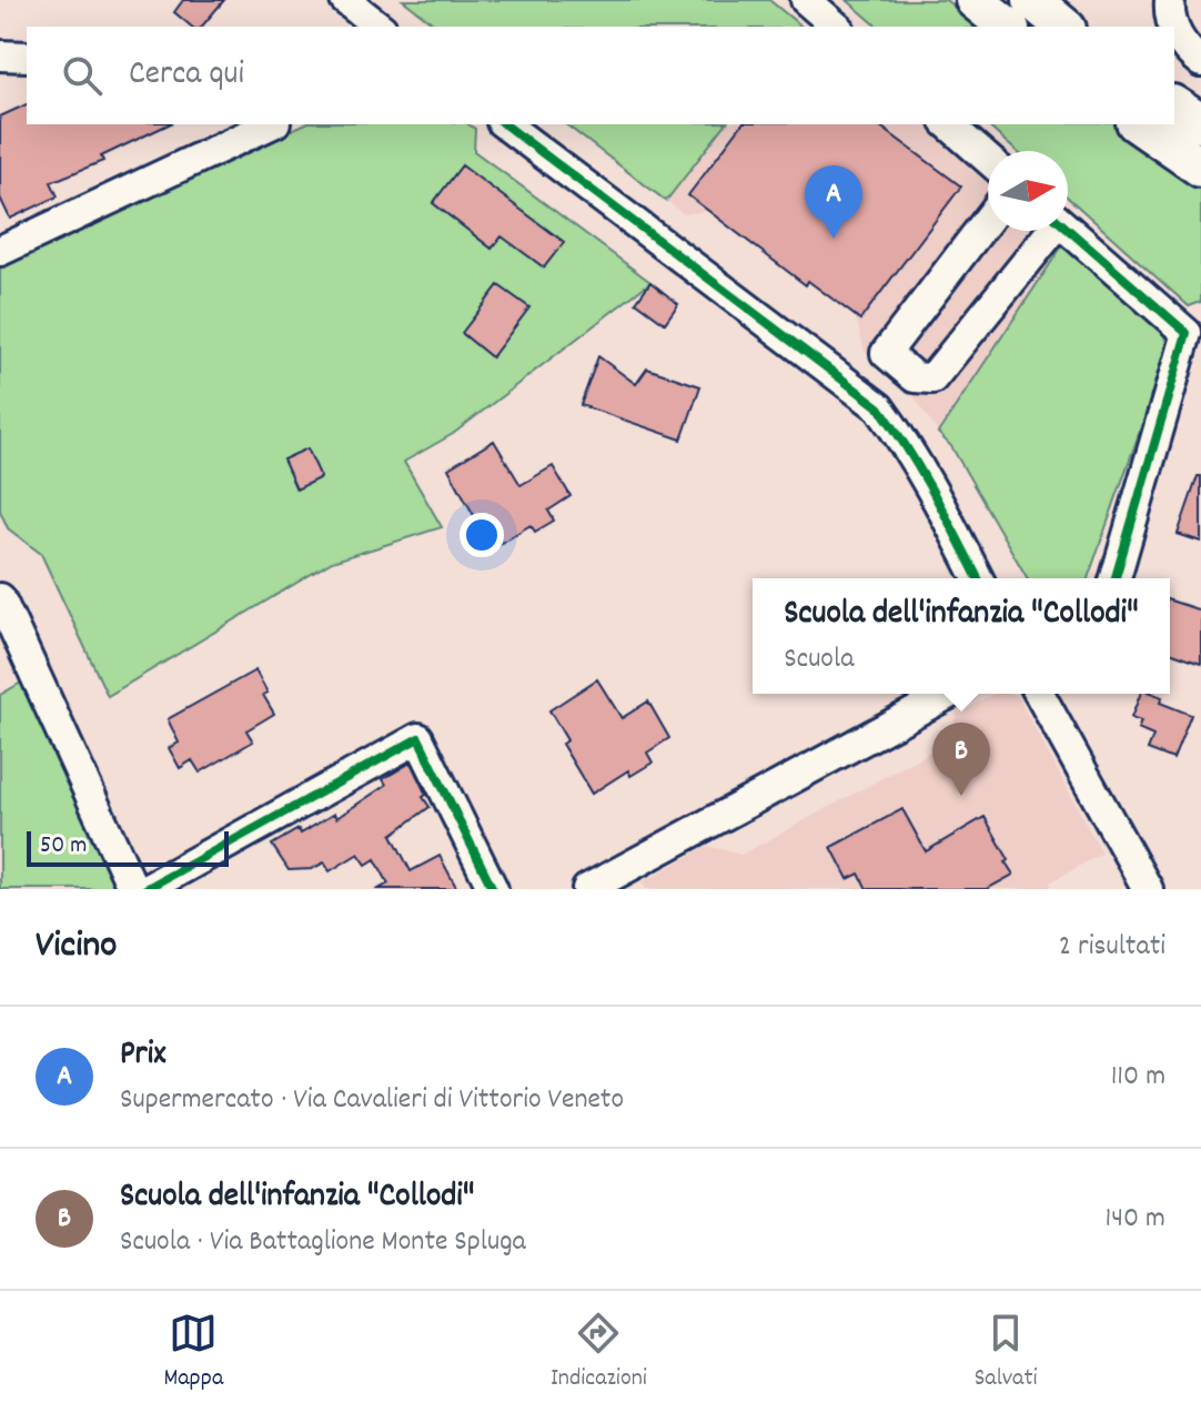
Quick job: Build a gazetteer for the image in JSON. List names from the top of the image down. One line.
{"scale_bar":"50 m","north":"right","page":{"search":"Cerca qui","pins":["A","B"],"popup":["Scuola dell'infanzia \"Collodi\"","Scuola"],"scale":"50 m","heading":["Vicino","2 risultati"],"list":[{"mark":"A","name":"Prix","note":"Supermercato · Via Cavalieri di Vittorio Veneto","value":"110 m"},{"mark":"B","name":"Scuola dell'infanzia \"Collodi\"","note":"Scuola · Via Battaglione Monte Spluga","value":"140 m"}],"nav":["Mappa","Indicazioni","Salvati"]}}
